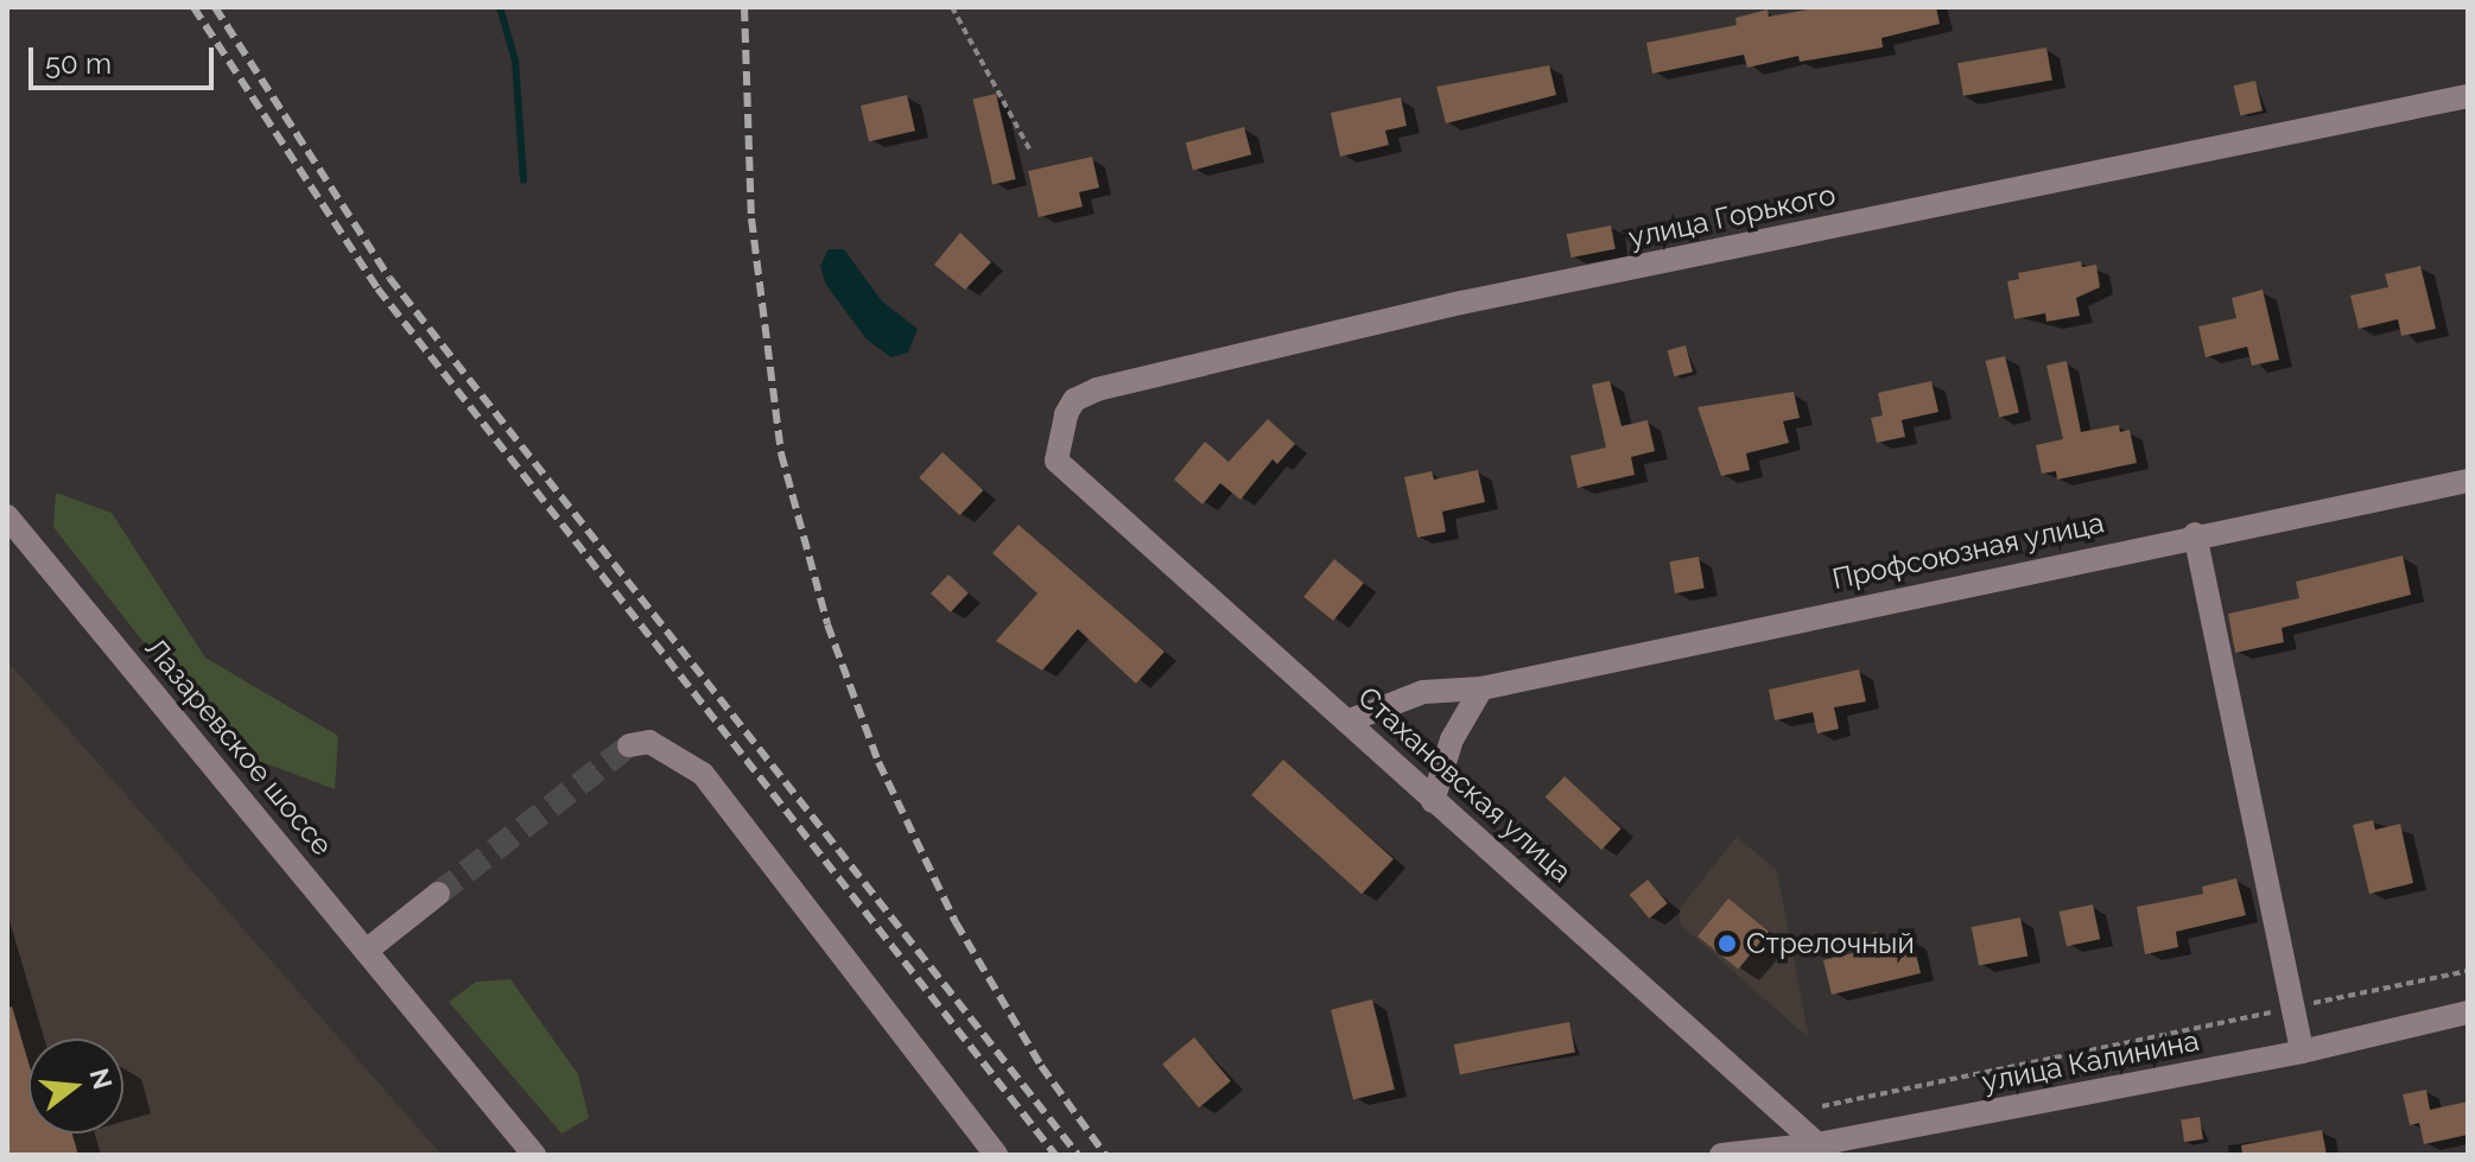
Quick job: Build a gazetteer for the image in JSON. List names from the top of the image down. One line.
{"streets":{"street":["улица Горького","Профсоюзная улица","Лазаревское шоссе","Стахановская улица","улица Калинина"]},"crossings":[["улица Горького","Стахановская улица"],["Профсоюзная улица","Стахановская улица"],["Стахановская улица","улица Калинина"]],"places":["Стрелочный"],"scale_bar":"50 m","north":"right"}
